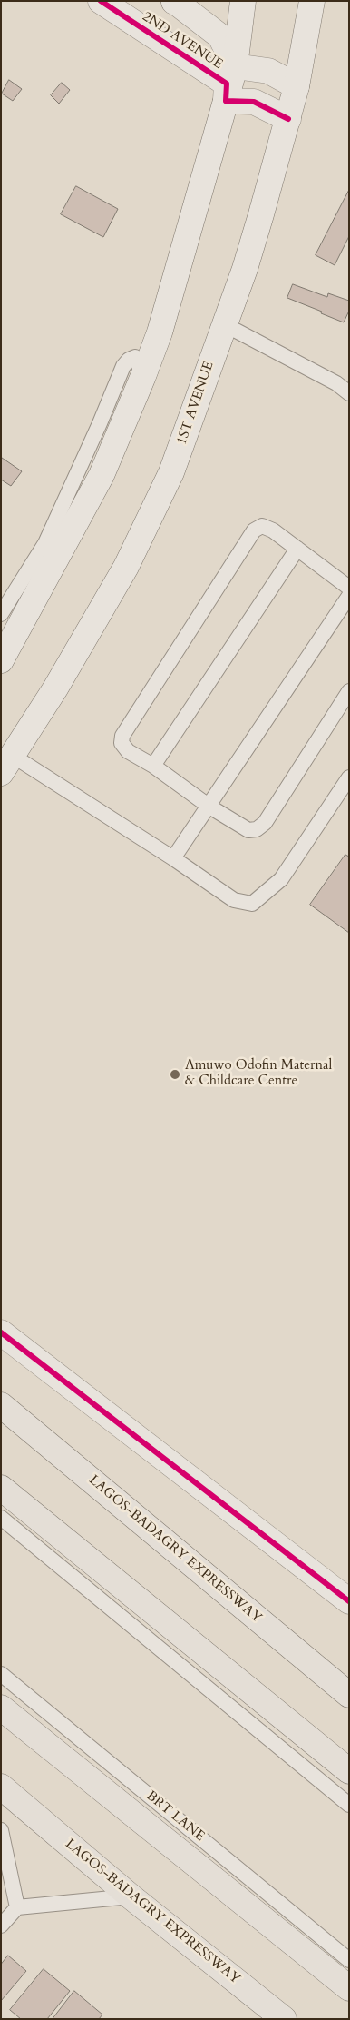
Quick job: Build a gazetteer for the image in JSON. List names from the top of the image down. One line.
{"streets":{"main road":["2ND AVENUE","1ST AVENUE","LAGOS-BADAGRY EXPRESSWAY"],"lane":["BRT LANE"]},"crossings":[["2ND AVENUE","1ST AVENUE"]],"places":["Amuwo Odofin Maternal & Childcare Centre"]}
